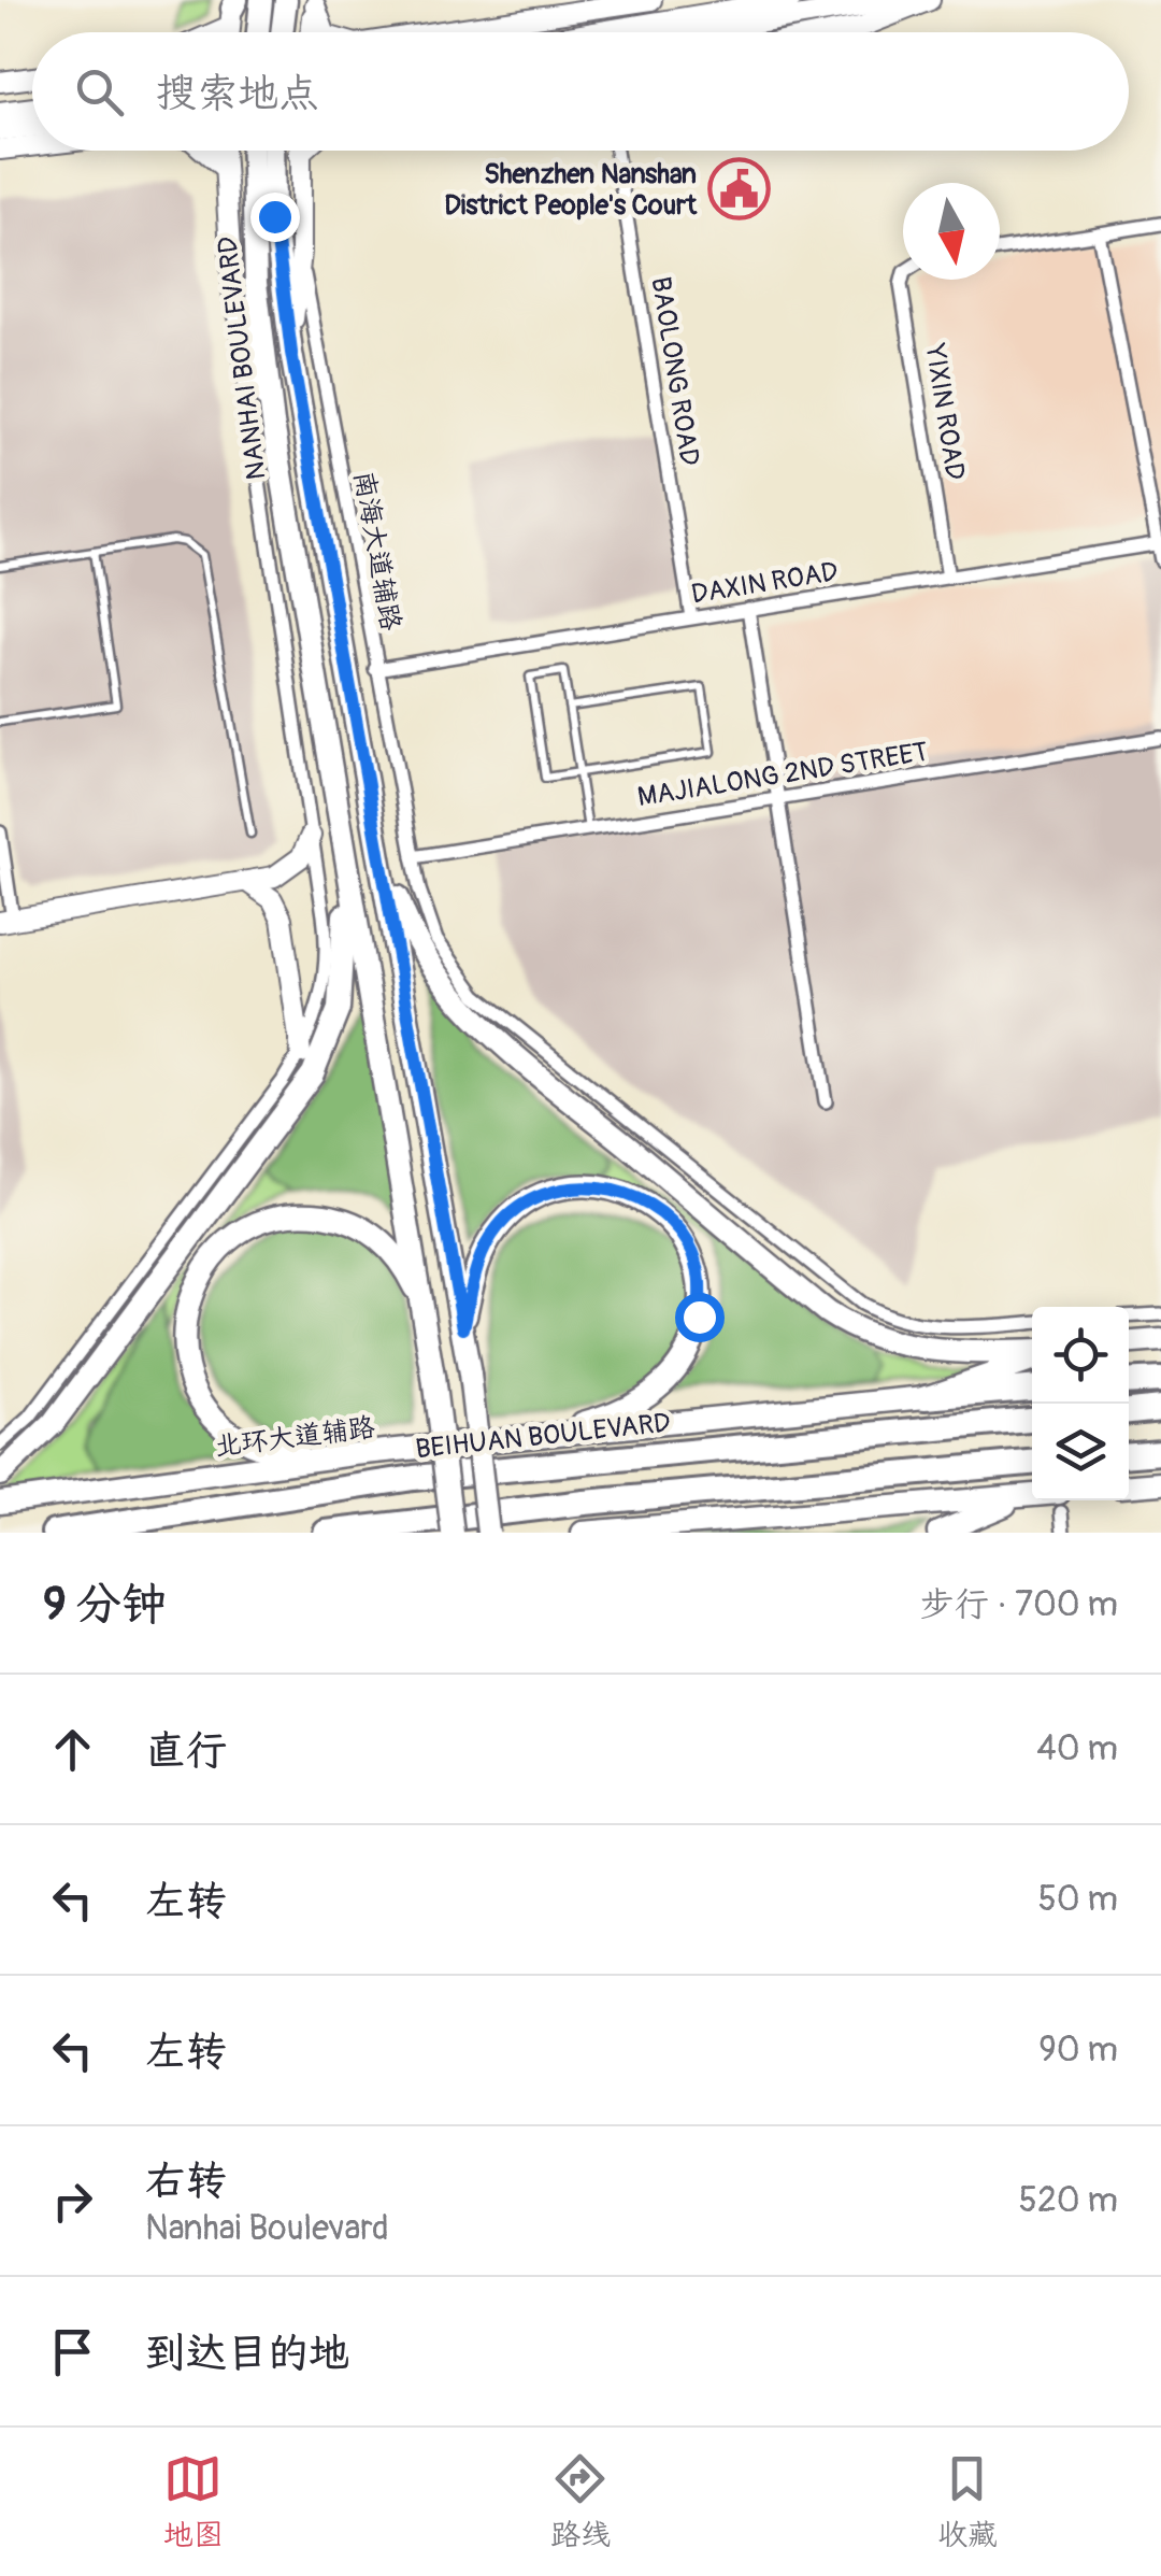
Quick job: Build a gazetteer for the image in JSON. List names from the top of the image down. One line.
{"streets":{"highway":["BEIHUAN BOULEVARD"],"main road":["NANHAI BOULEVARD","北环大道辅路"],"street":["BAOLONG ROAD","YIXIN ROAD","南海大道辅路","DAXIN ROAD","MAJIALONG 2ND STREET"]},"crossings":[["BAOLONG ROAD","DAXIN ROAD"],["YIXIN ROAD","DAXIN ROAD"],["南海大道辅路","DAXIN ROAD"],["南海大道辅路","MAJIALONG 2ND STREET"]],"places":{"public building":["Shenzhen Nanshan District People's Court"]},"north":"bottom","page":{"search":"搜索地点","heading":["9 分钟","步行 · 700 m"],"list":[["直行","40 m"],["左转","50 m"],["左转","90 m"],["右转","Nanhai Boulevard","520 m"],"到达目的地"],"nav":["地图","路线","收藏"]}}
